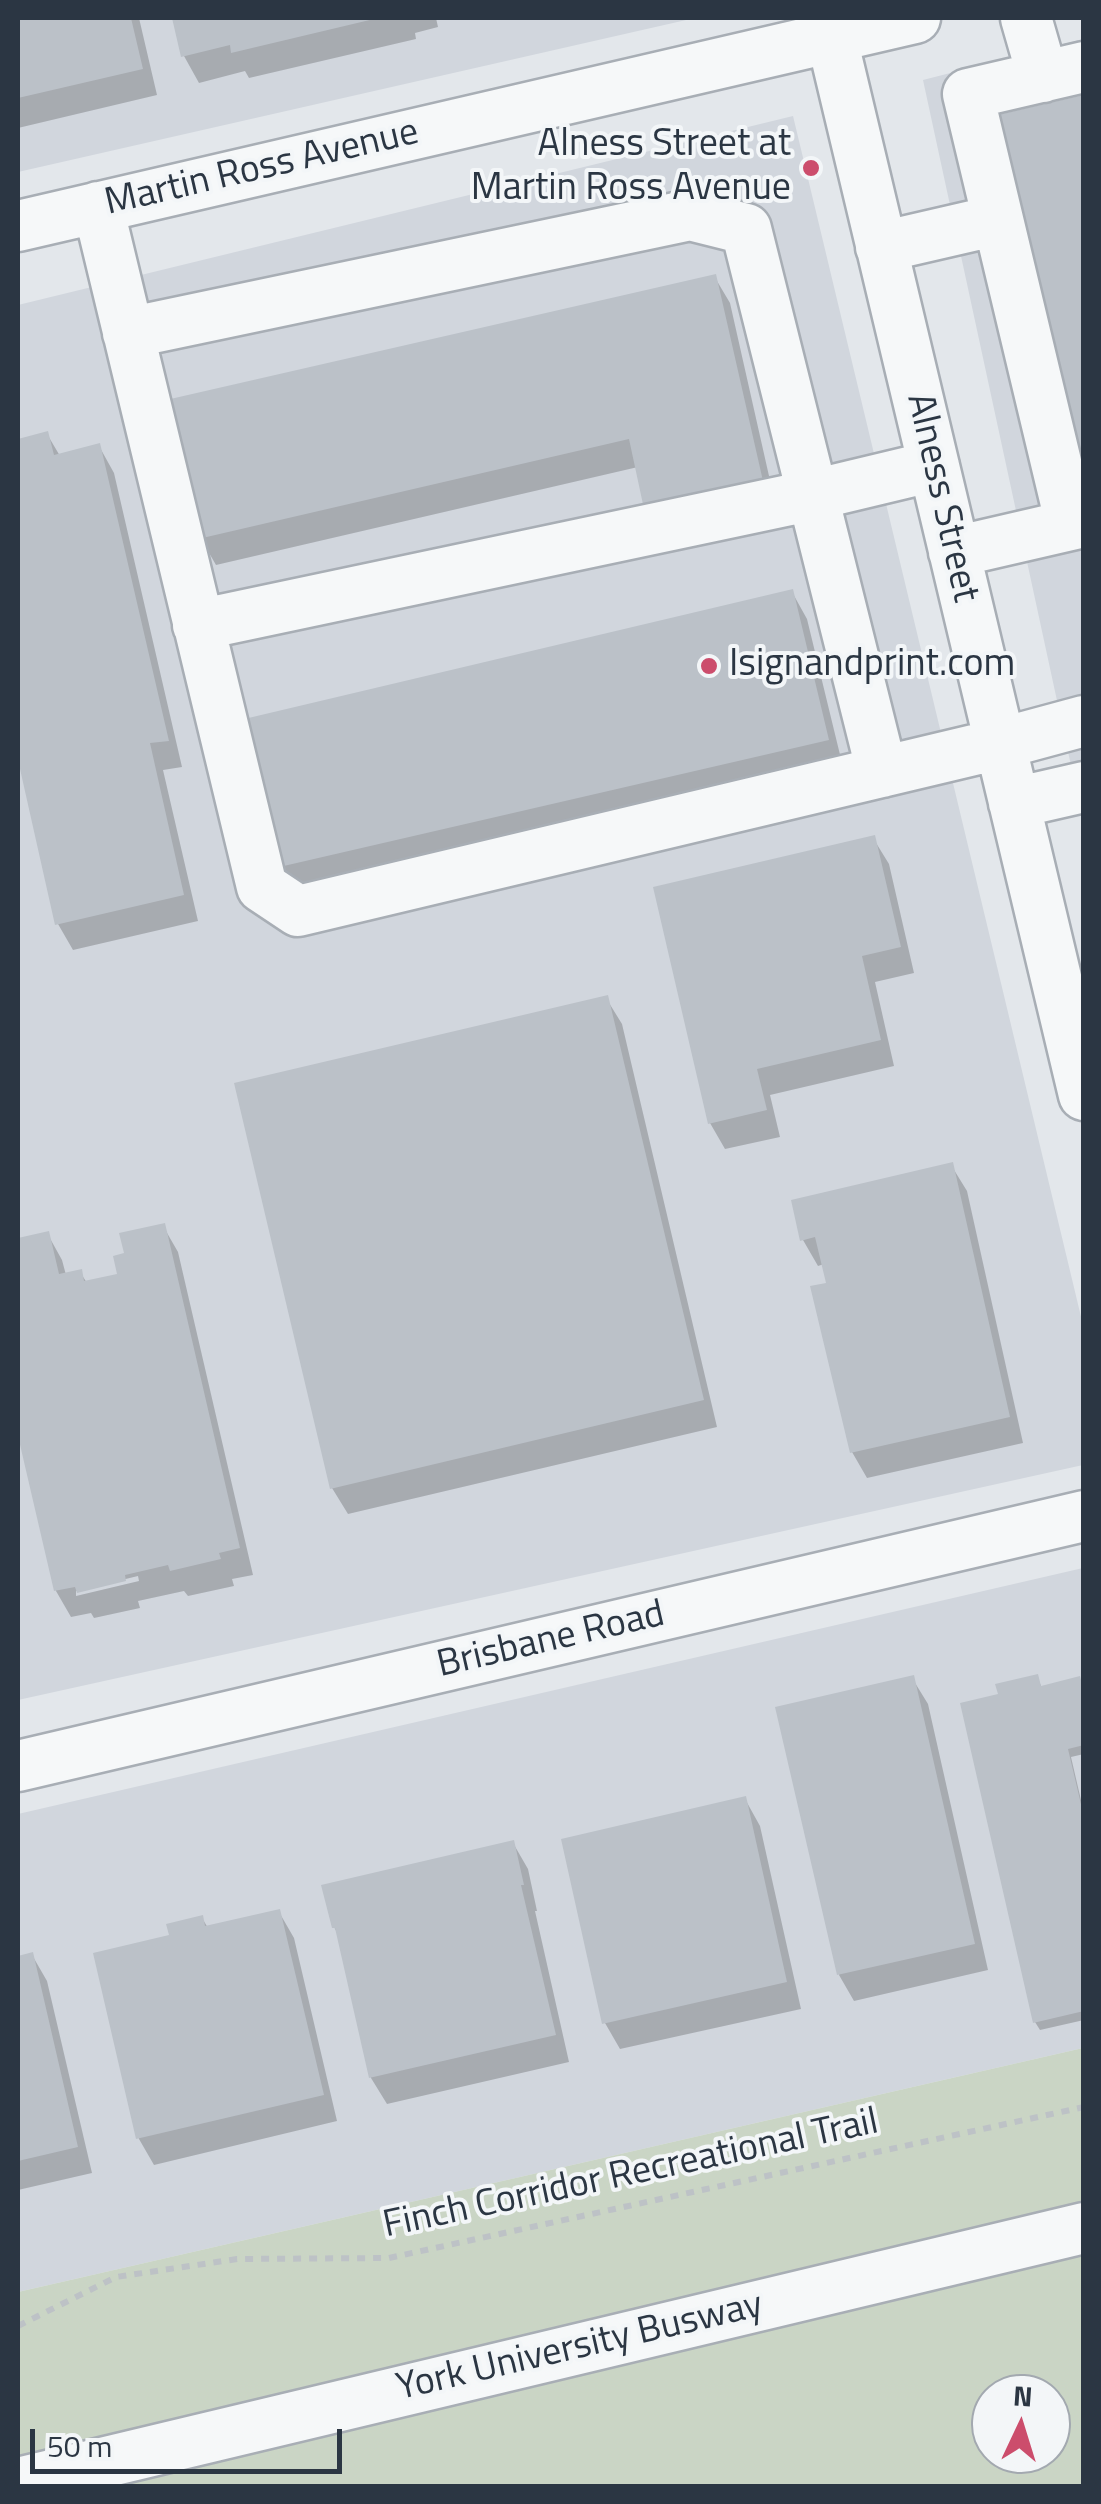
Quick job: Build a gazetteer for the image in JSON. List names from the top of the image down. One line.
{"streets":{"street":["Martin Ross Avenue","Alness Street","Brisbane Road","York University Busway"],"path":["Finch Corridor Recreational Trail"]},"crossings":[["Martin Ross Avenue","Alness Street"]],"places":["Alness Street at Martin Ross Avenue","Isignandprint.com"],"scale_bar":"50 m","north":"top"}
